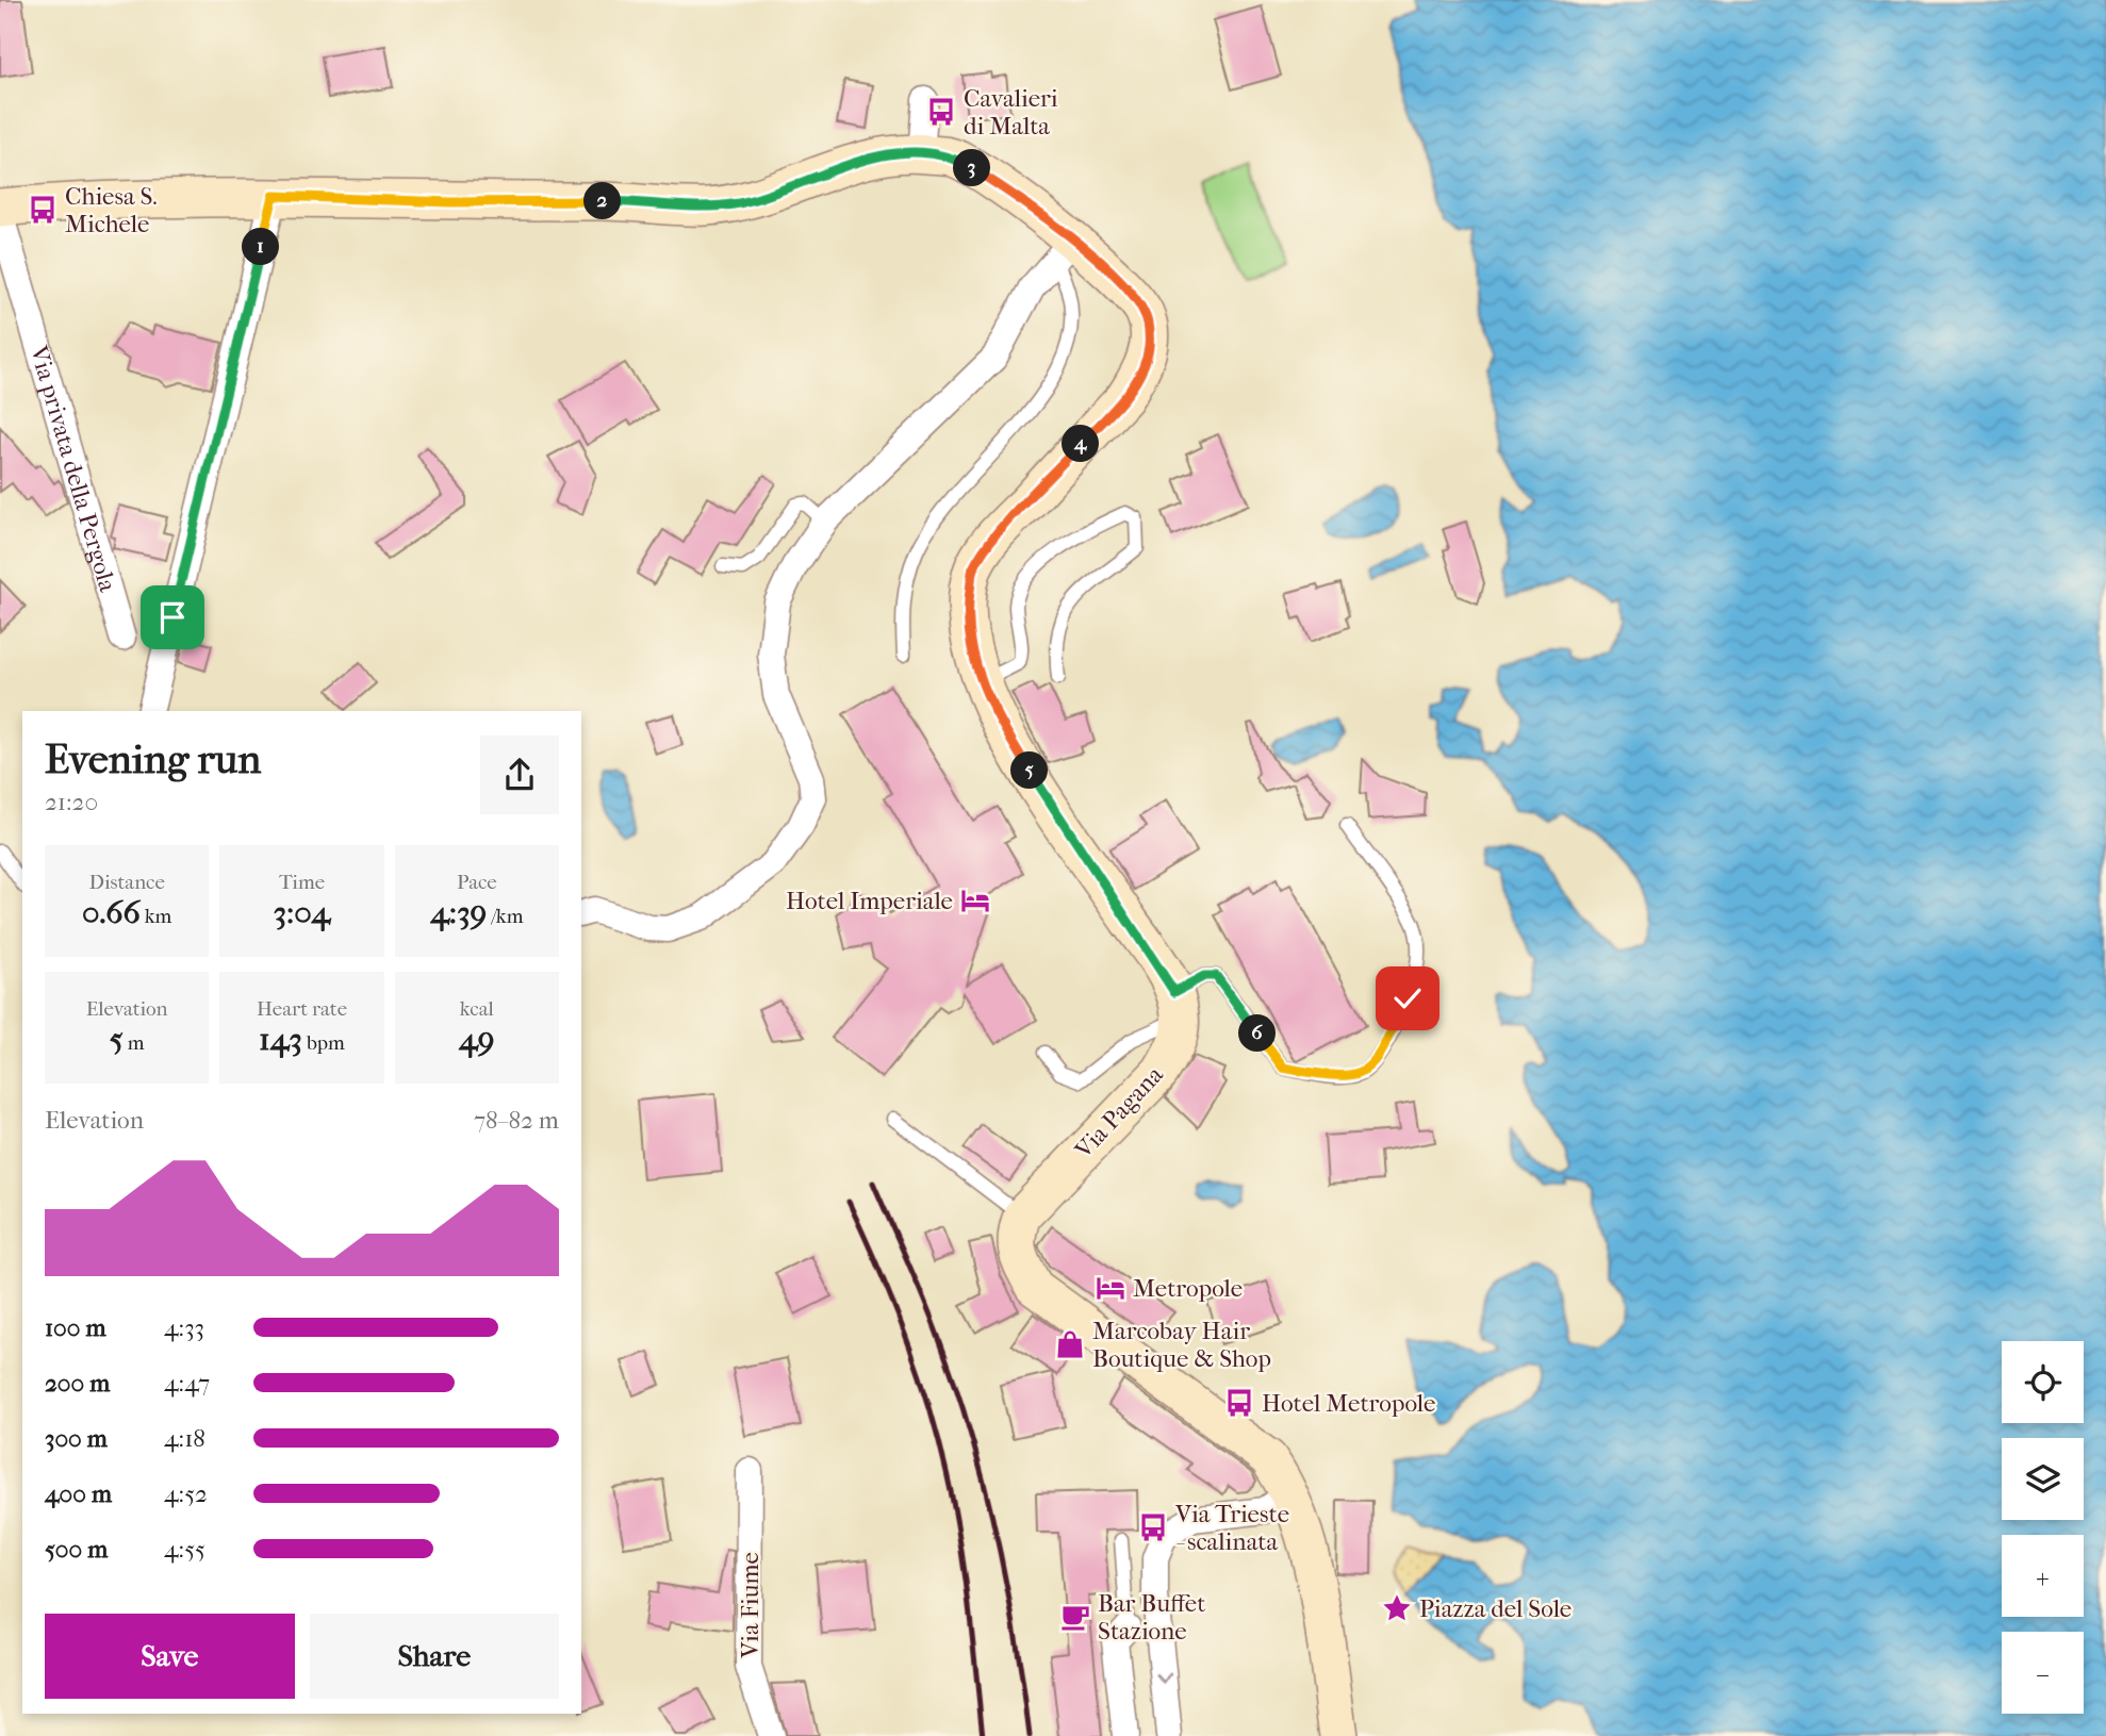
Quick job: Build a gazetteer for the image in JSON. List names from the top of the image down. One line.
{"streets":{"main road":["Via Pagana"],"street":["Via privata della Pergola","Via Fiume"]},"places":{"bus stop":["Cavalieri di Malta","Chiesa S. Michele","Hotel Metropole","Via Trieste - scalinata"],"hotel":["Hotel Imperiale","Metropole"],"shop":["Marcobay Hair Boutique & Shop"],"place":["Piazza del Sole"],"cafe":["Bar Buffet Stazione"]},"page":{"pins":["3","2","1","4","5","6"],"heading":["Evening run","21:20"],"stats":[["Distance","0.66 km"],["Time","3:04"],["Pace","4:39 /km"],["Elevation","5 m"],["Heart rate","143 bpm"],["kcal","49"]],"chart":["Elevation","78–82 m"],"list":[{"name":"100 m","note":"4:33"},{"name":"200 m","note":"4:47"},{"name":"300 m","note":"4:18"},{"name":"400 m","note":"4:52"},{"name":"500 m","note":"4:55"}],"map_buttons":["+","−"],"buttons":["Save","Share"]}}
